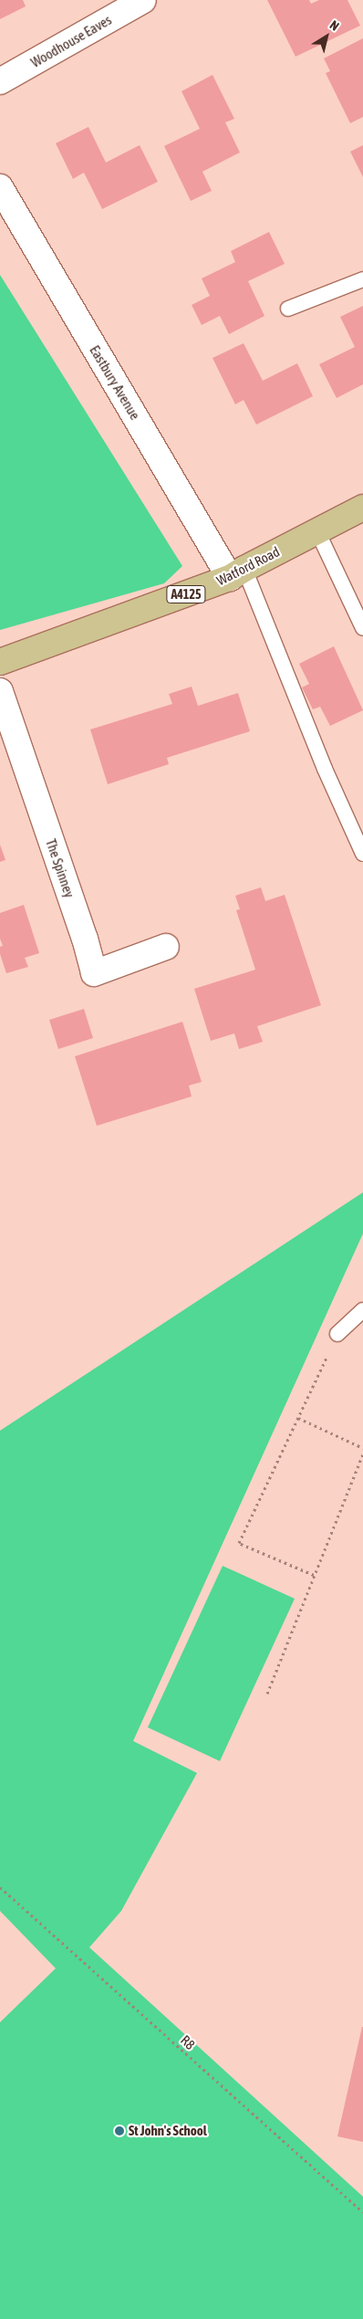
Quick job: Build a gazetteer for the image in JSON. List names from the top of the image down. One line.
{"streets":{"main road":["Watford Road","A4125"],"street":["Woodhouse Eaves","Eastbury Avenue","The Spinney"],"path":["R8"]},"crossings":[["Eastbury Avenue","Watford Road"]],"places":["St John's School"],"north":"top right"}
